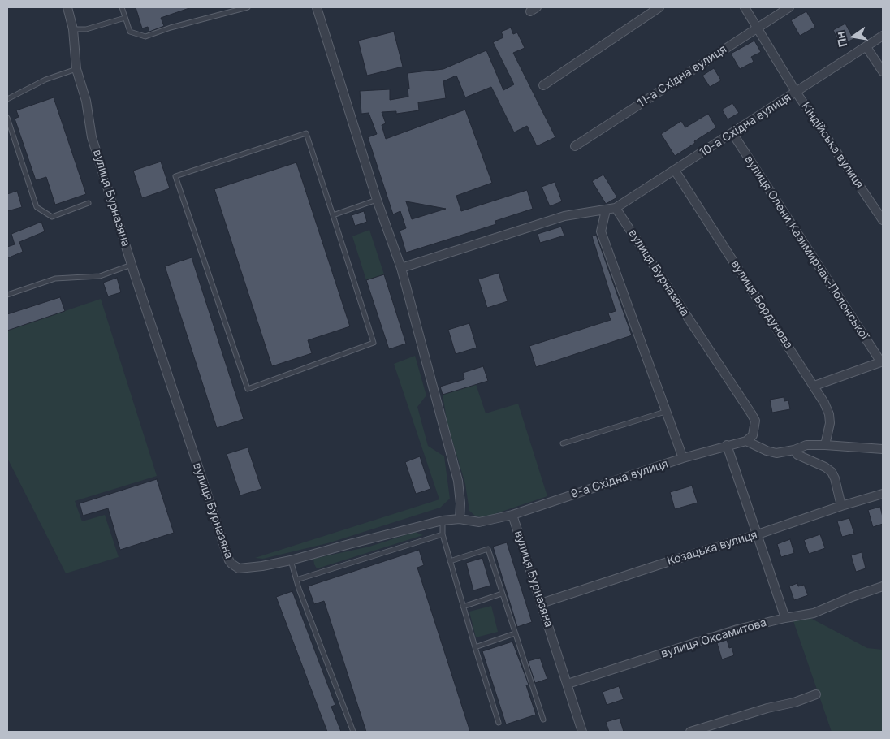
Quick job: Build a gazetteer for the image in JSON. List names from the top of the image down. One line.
{"streets":{"street":["11-а Східна вулиця","10-а Східна вулиця","Кіндійська вулиця","вулиця Бурназяна","вулиця Олени Казимирчак-Полонської","вулиця Бордунова","9-а Східна вулиця","Козацька вулиця","вулиця Оксамитова"]},"crossings":[["11-а Східна вулиця","Кіндійська вулиця"],["10-а Східна вулиця","Кіндійська вулиця"],["10-а Східна вулиця","вулиця Бурназяна"],["10-а Східна вулиця","вулиця Олени Казимирчак-Полонської"],["10-а Східна вулиця","вулиця Бордунова"],["вулиця Бурназяна","9-а Східна вулиця"],["вулиця Бурназяна","Козацька вулиця"],["вулиця Бурназяна","вулиця Оксамитова"],["вулиця Олени Казимирчак-Полонської","вулиця Бордунова"]],"north":"left"}
